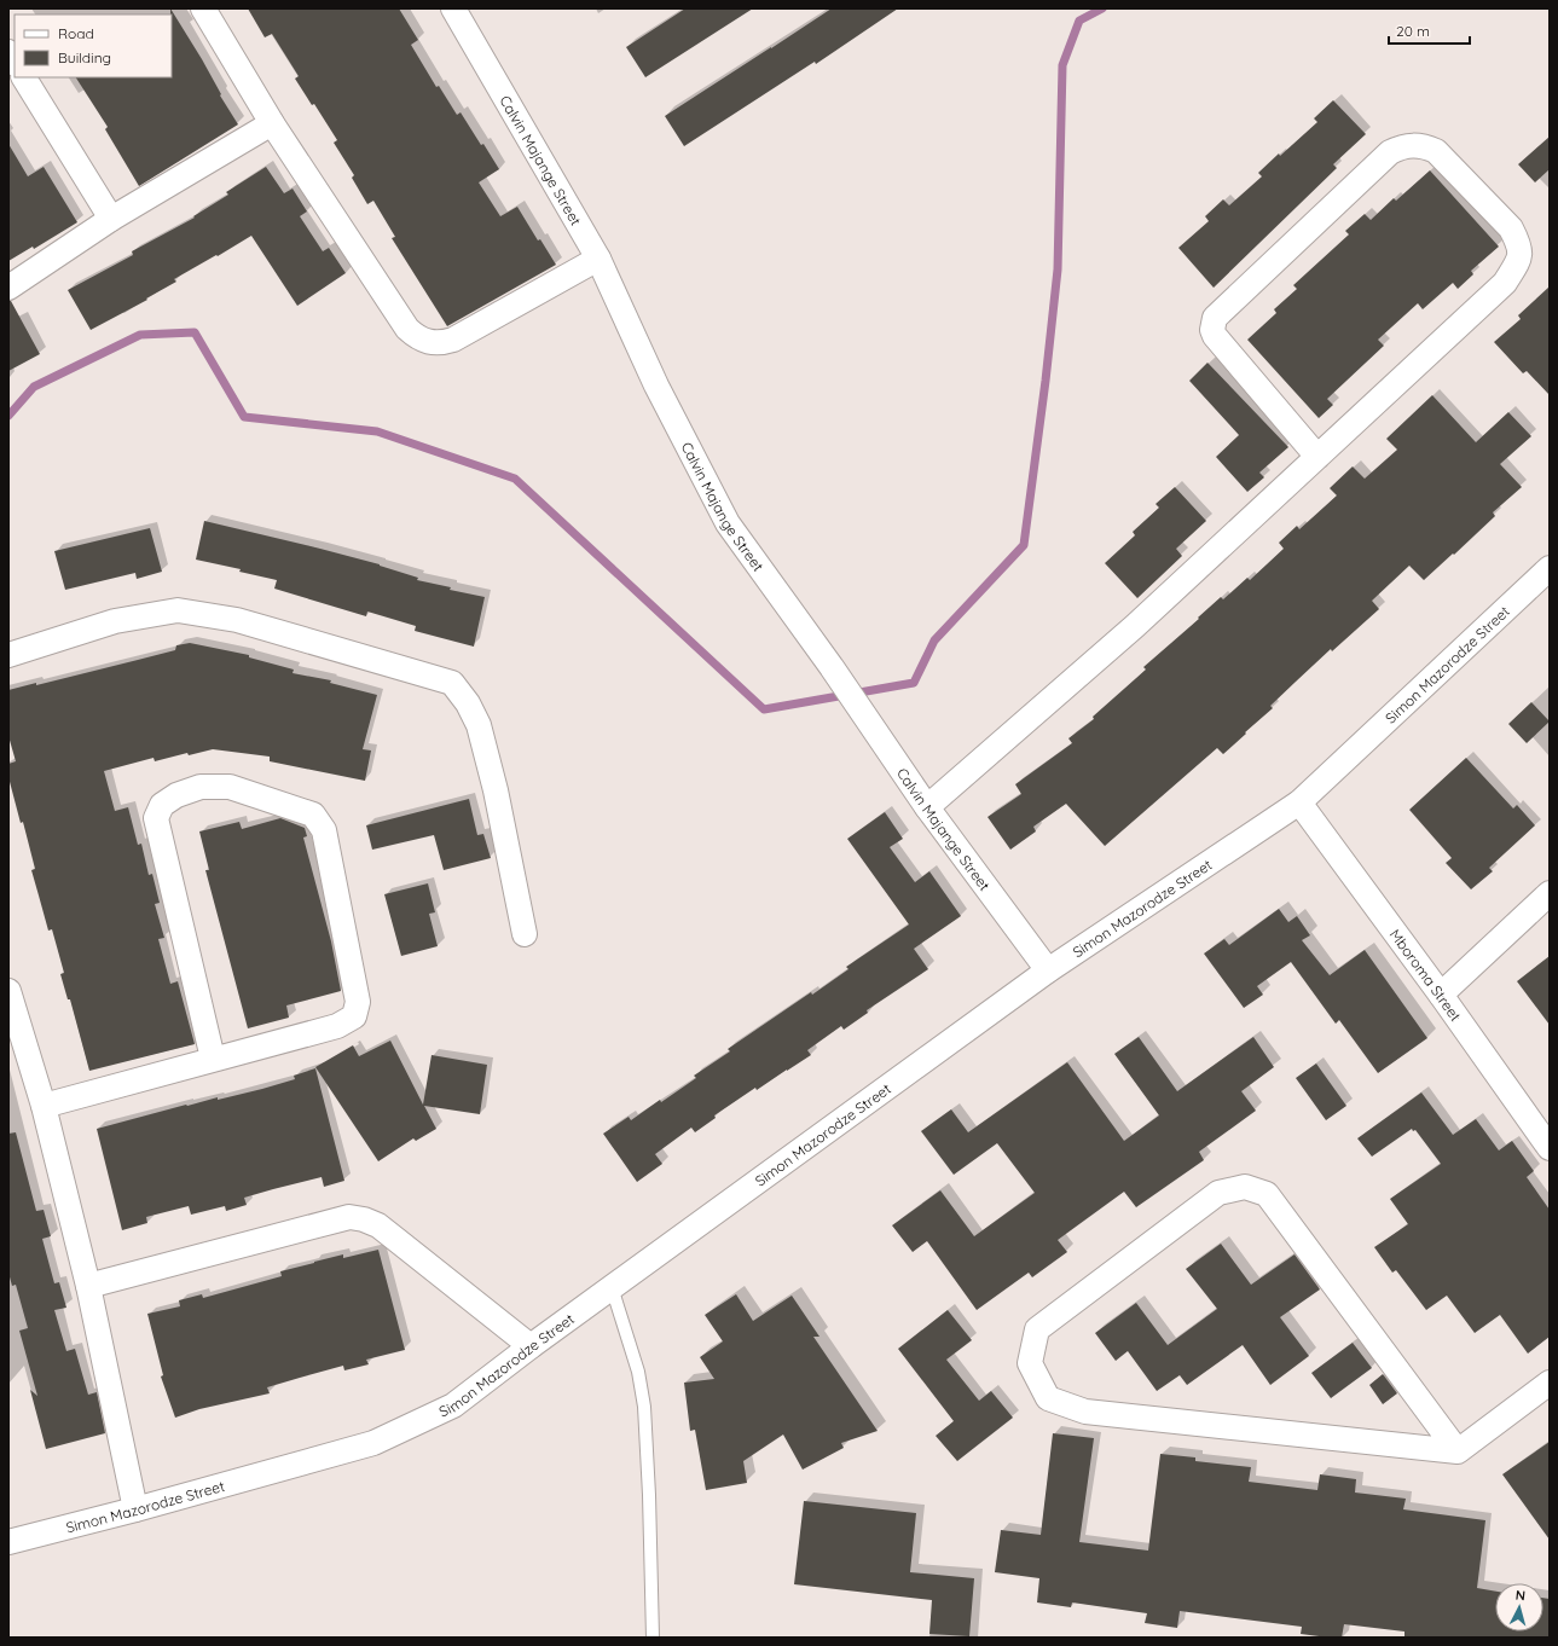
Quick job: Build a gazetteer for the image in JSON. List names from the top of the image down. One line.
{"streets":{"street":["Calvin Majange Street","Simon Mazorodze Street","Mboroma Street"]},"crossings":[["Calvin Majange Street","Simon Mazorodze Street"],["Simon Mazorodze Street","Mboroma Street"]],"legend":["Road","Building"],"scale_bar":"20 m","north":"top"}
